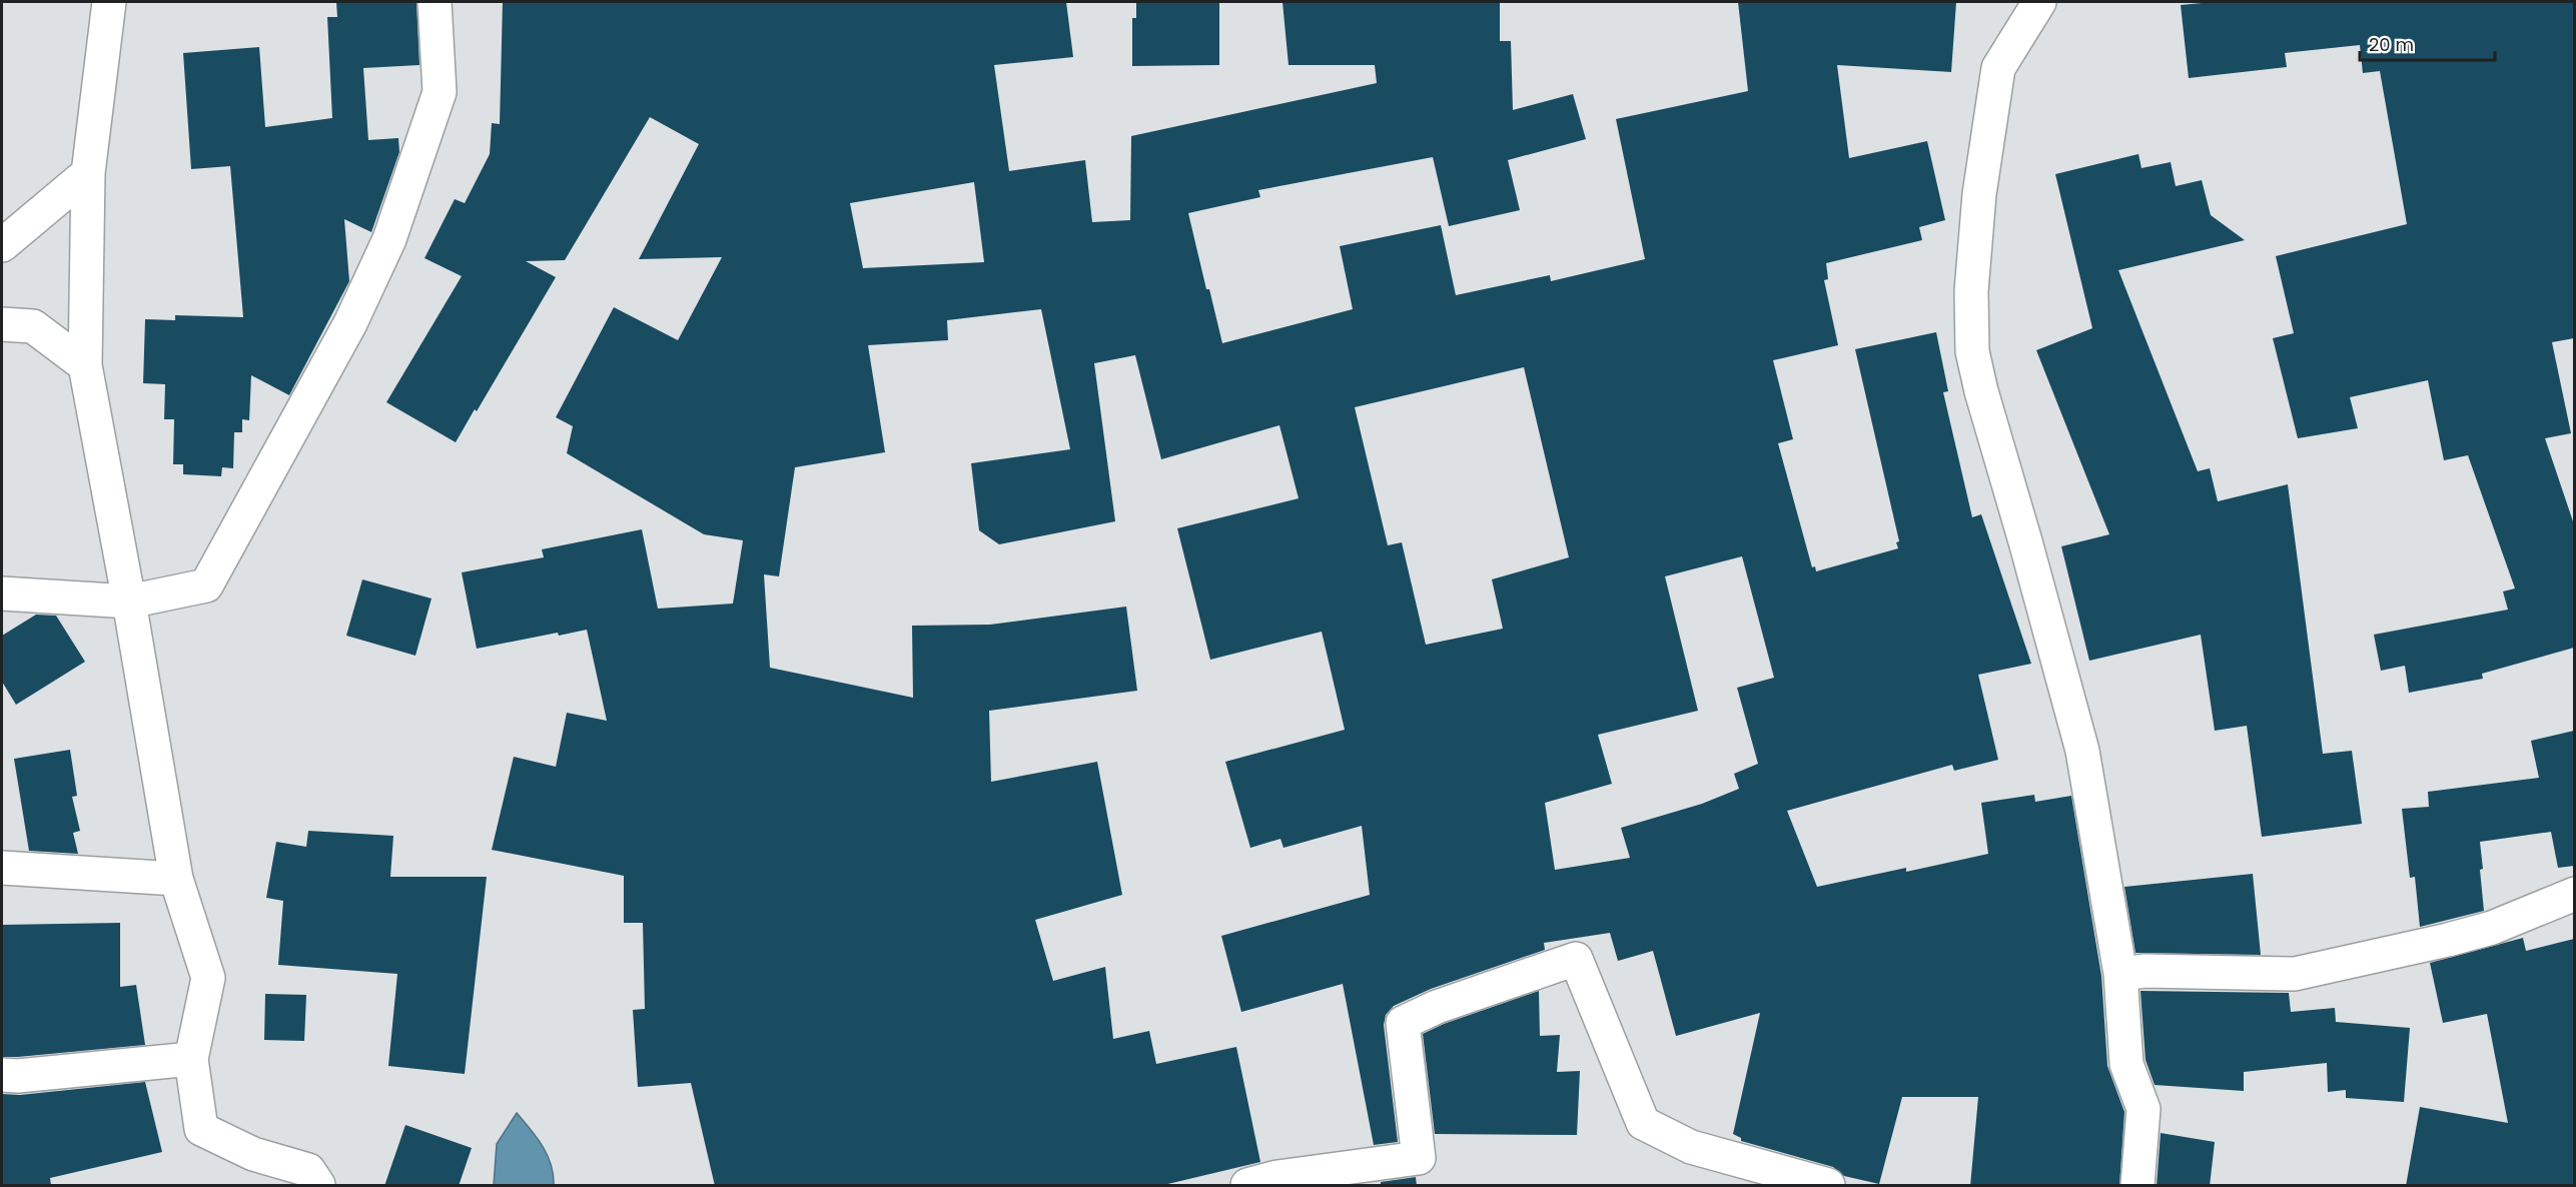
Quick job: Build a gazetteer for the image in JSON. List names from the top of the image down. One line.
{"scale_bar":"20 m"}
